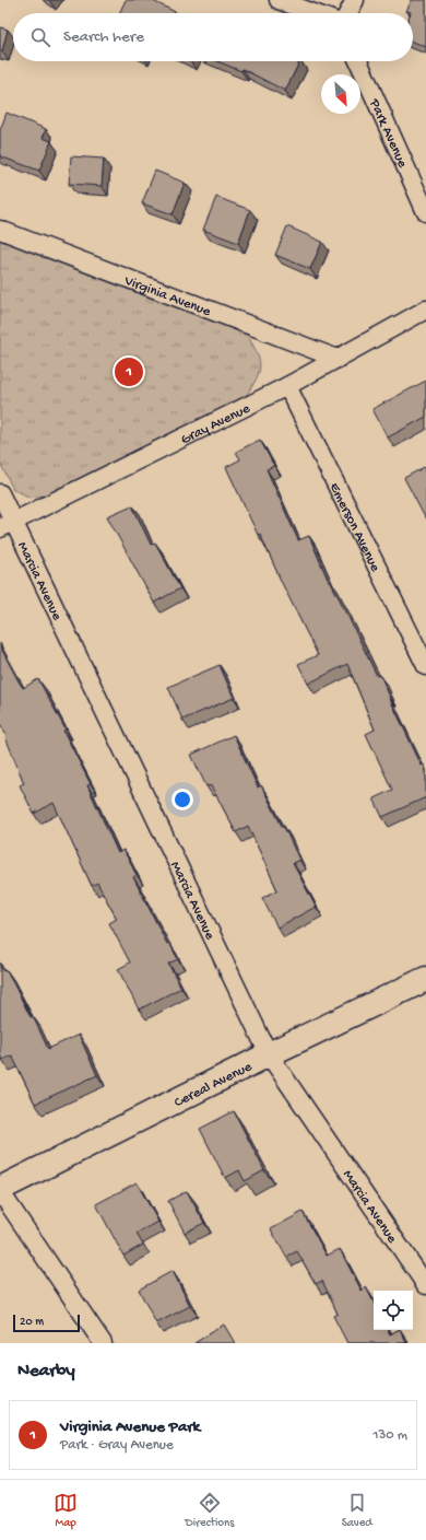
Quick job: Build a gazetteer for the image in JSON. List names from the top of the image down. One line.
{"streets":{"street":["Park Avenue","Virginia Avenue","Gray Avenue","Emerson Avenue","Marcia Avenue","Cereal Avenue"]},"crossings":[["Virginia Avenue","Gray Avenue"],["Gray Avenue","Emerson Avenue"],["Gray Avenue","Marcia Avenue"],["Marcia Avenue","Cereal Avenue"]],"scale_bar":"20 m","north":"bottom right","page":{"search":"Search here","pins":"1","scale":"20 m","heading":"Nearby","list":[{"mark":"1","name":"Virginia Avenue Park","note":"Park · Gray Avenue","value":"130 m"}],"nav":["Map","Directions","Saved"]}}
